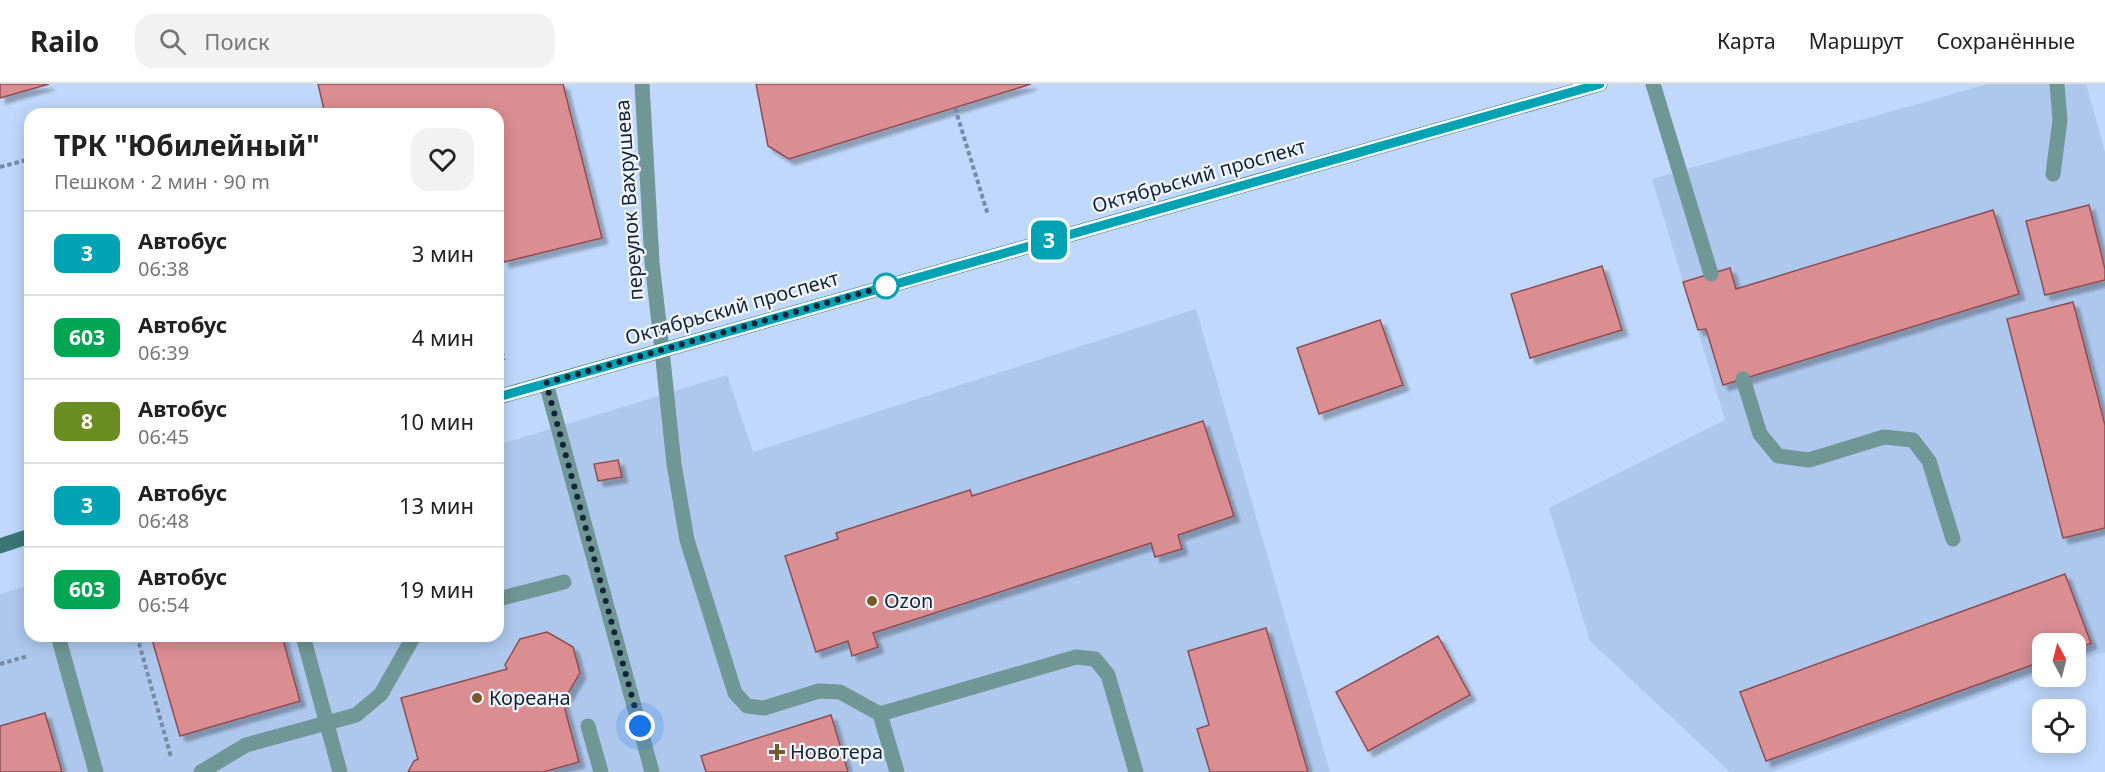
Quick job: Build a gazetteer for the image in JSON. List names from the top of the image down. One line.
{"streets":{"street":["Октябрьский проспект","переулок Вахрушева"]},"crossings":[["Октябрьский проспект","переулок Вахрушева"]],"places":{"other":["Ozon","Кореана"],"health":["Новотера"]},"lines":["bus line 3"],"north":"top","page":{"header":"Railo","search":"Поиск","nav":["Карта","Маршрут","Сохранённые"],"on_map":"3","heading":["ТРК \"Юбилейный\"","Пешком · 2 мин · 90 m"],"list":[{"mark":"3","name":"Автобус","note":"06:38","value":"3 мин"},{"mark":"603","name":"Автобус","note":"06:39","value":"4 мин"},{"mark":"8","name":"Автобус","note":"06:45","value":"10 мин"},{"mark":"3","name":"Автобус","note":"06:48","value":"13 мин"},{"mark":"603","name":"Автобус","note":"06:54","value":"19 мин"}]}}
